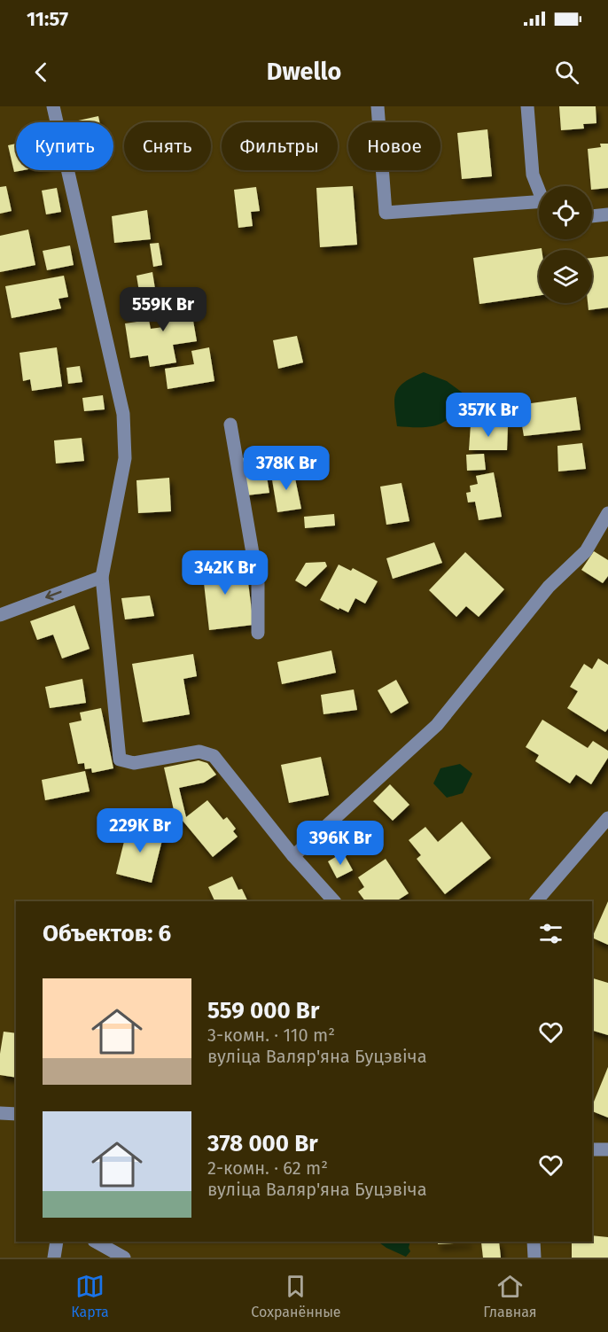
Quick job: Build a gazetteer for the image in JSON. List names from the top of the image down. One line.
{"page":{"status":"11:57","header":"Dwello","chip":["Купить","Снять","Фильтры","Новое"],"price":["559K Br","357K Br","378K Br","342K Br","229K Br","396K Br"],"heading":"Объектов: 6","list":[{"name":"559 000 Br","note":"3-комн. · 110 m² · вуліца Валяр'яна Буцэвіча"},{"name":"378 000 Br","note":"2-комн. · 62 m² · вуліца Валяр'яна Буцэвіча"}],"tabs":["Карта","Сохранённые","Главная"]}}
